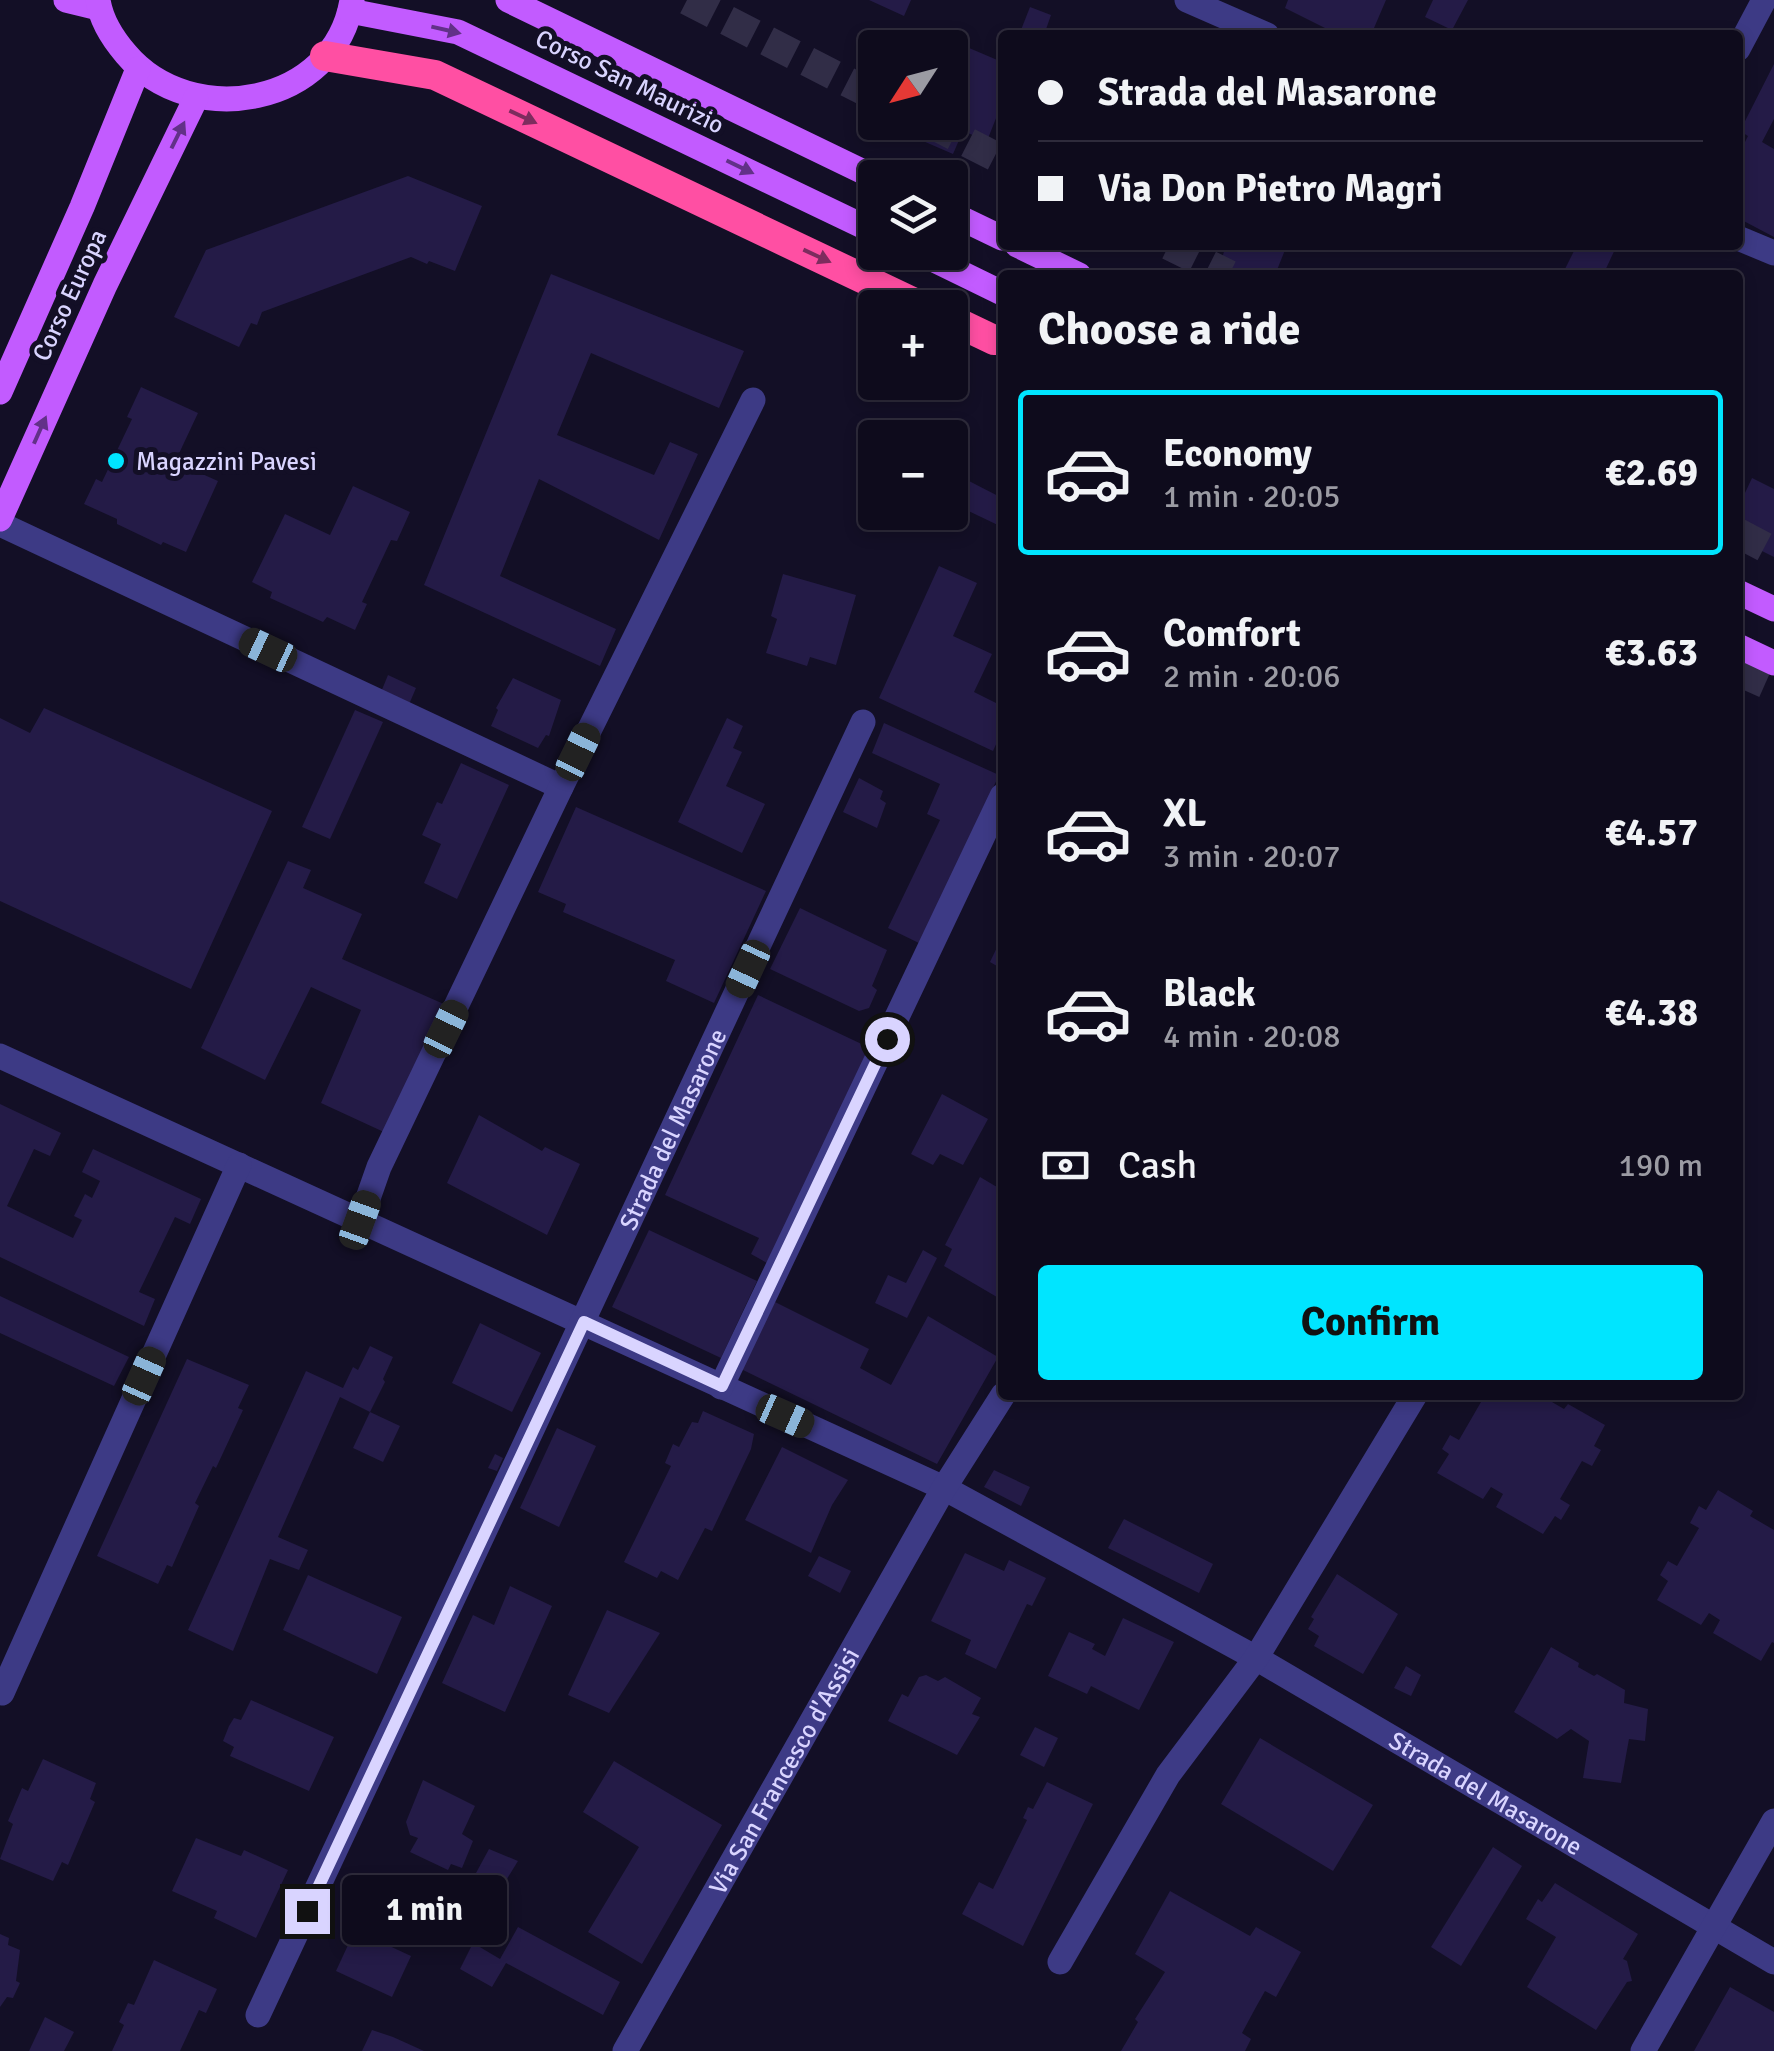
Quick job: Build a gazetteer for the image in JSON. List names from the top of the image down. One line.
{"streets":{"main road":["Corso San Maurizio","Corso Europa"],"street":["Strada del Masarone","Via San Francesco d'Assisi"]},"crossings":[["Strada del Masarone","Via San Francesco d'Assisi"]],"places":["Magazzini Pavesi"],"north":"bottom left","page":{"map_buttons":["+","−"],"banner":["Strada del Masarone","Via Don Pietro Magri"],"heading":"Choose a ride","list":[{"name":"Economy","note":"1 min · 20:05","value":"€2.69"},{"name":"Comfort","note":"2 min · 20:06","value":"€3.63"},{"name":"XL","note":"3 min · 20:07","value":"€4.57"},{"name":"Black","note":"4 min · 20:08","value":"€4.38"}],"pay":["Cash","190 m"],"buttons":"Confirm","bubble":"1 min"}}
